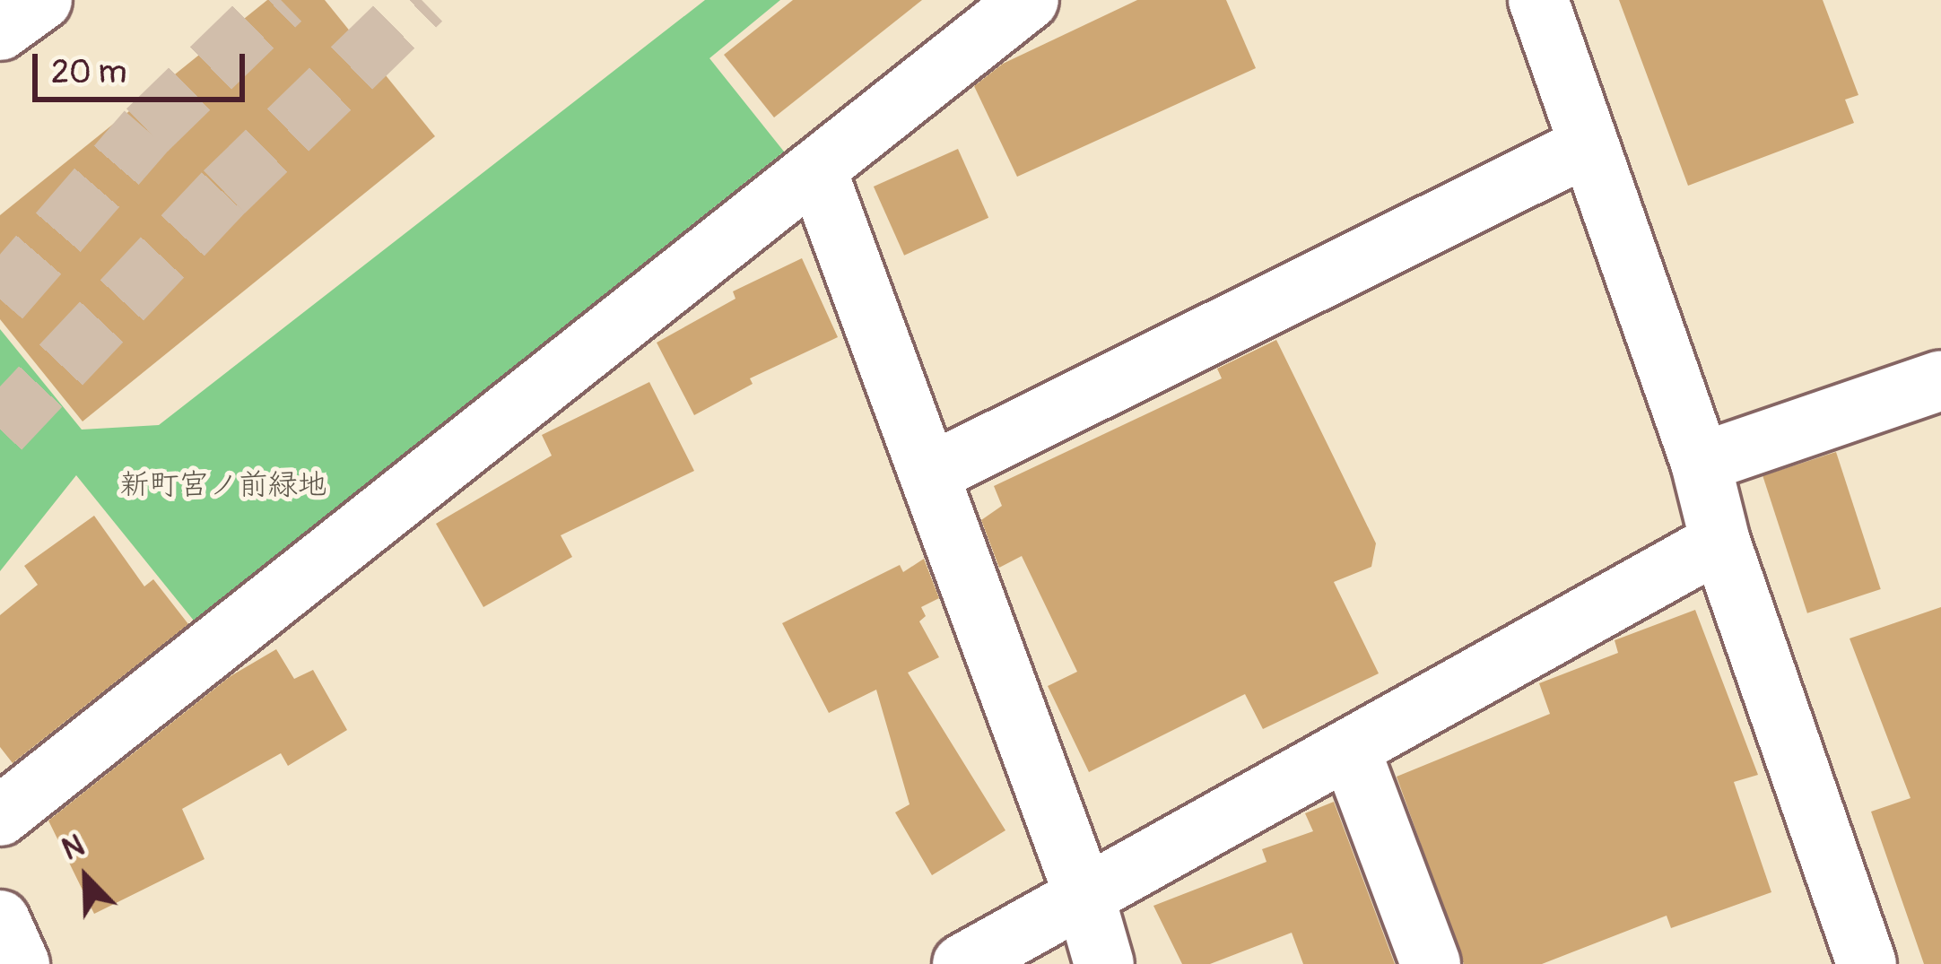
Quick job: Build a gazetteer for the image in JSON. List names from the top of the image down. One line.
{"parks":["新町宮ノ前緑地"],"scale_bar":"20 m","north":"top left"}
